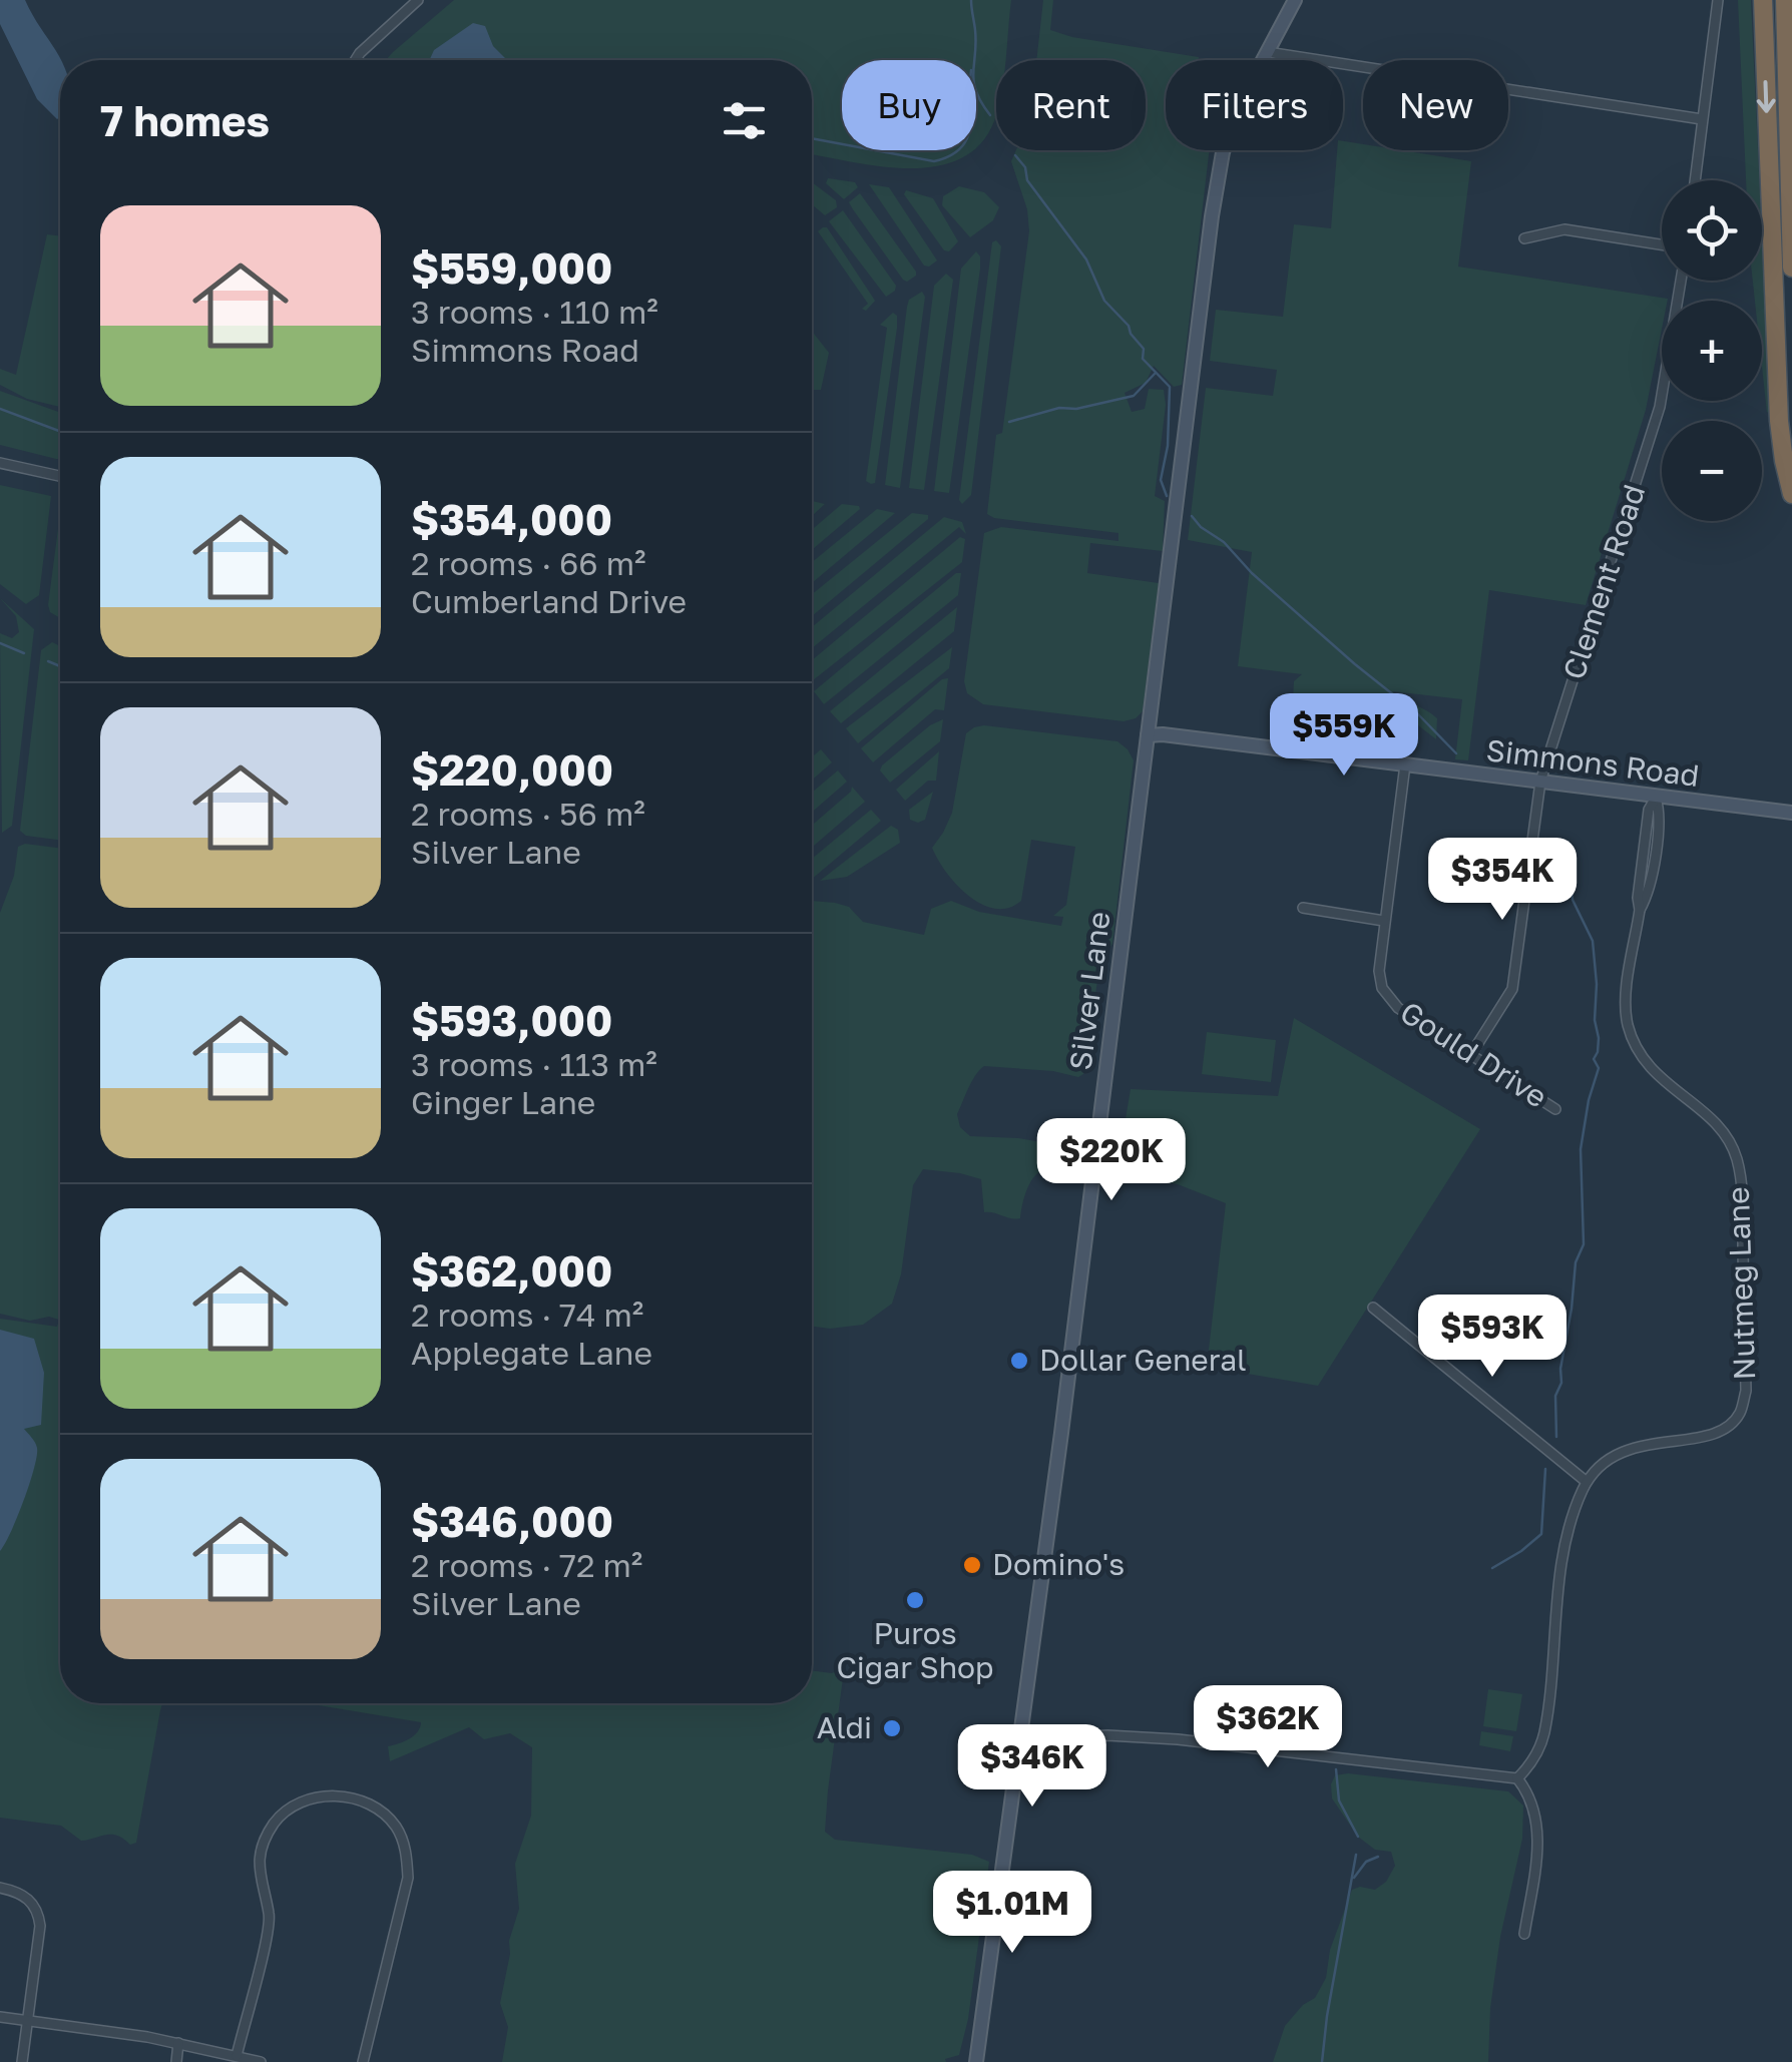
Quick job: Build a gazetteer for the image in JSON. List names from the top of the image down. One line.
{"streets":{"main road":["Simmons Road","Silver Lane"],"street":["Clement Road","Gould Drive","Nutmeg Lane"]},"crossings":[["Clement Road","Simmons Road"],["Clement Road","Gould Drive"],["Simmons Road","Silver Lane"],["Simmons Road","Gould Drive"],["Simmons Road","Nutmeg Lane"]],"places":["Dollar General","Domino's","Puros Cigar Shop","Aldi"],"page":{"chip":["Buy","Rent","Filters","New"],"heading":"7 homes","map_buttons":["+","−"],"list":[{"name":"$559,000","note":"3 rooms · 110 m² · Simmons Road"},{"name":"$354,000","note":"2 rooms · 66 m² · Cumberland Drive"},{"name":"$220,000","note":"2 rooms · 56 m² · Silver Lane"},{"name":"$593,000","note":"3 rooms · 113 m² · Ginger Lane"},{"name":"$362,000","note":"2 rooms · 74 m² · Applegate Lane"},{"name":"$346,000","note":"2 rooms · 72 m² · Silver Lane"}],"price":["$559K","$354K","$220K","$593K","$362K","$346K","$1.01M"]}}
